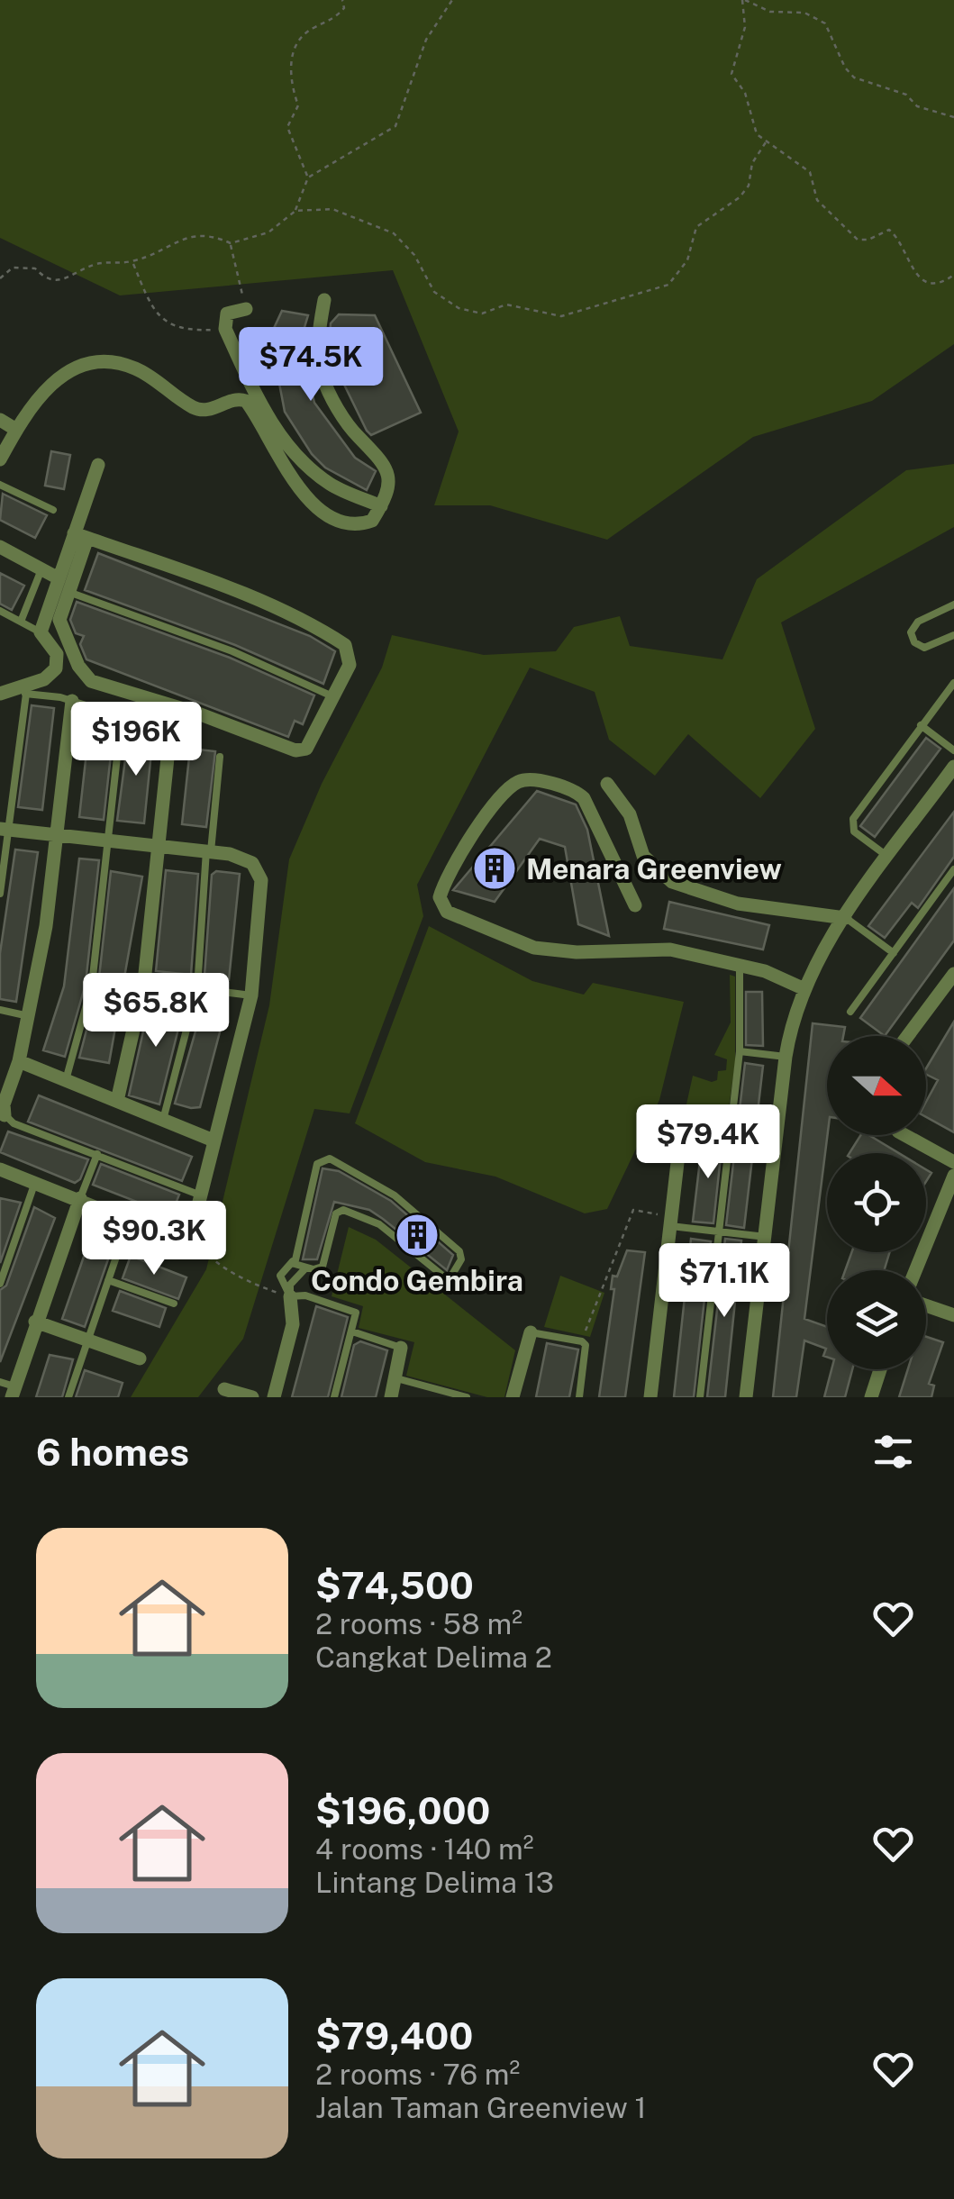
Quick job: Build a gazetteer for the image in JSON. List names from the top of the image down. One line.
{"places":{"building":["Menara Greenview","Condo Gembira"]},"north":"right","page":{"price":["$74.5K","$196K","$65.8K","$79.4K","$90.3K","$71.1K"],"heading":"6 homes","list":[{"name":"$74,500","note":"2 rooms · 58 m² · Cangkat Delima 2"},{"name":"$196,000","note":"4 rooms · 140 m² · Lintang Delima 13"},{"name":"$79,400","note":"2 rooms · 76 m² · Jalan Taman Greenview 1"}]}}
